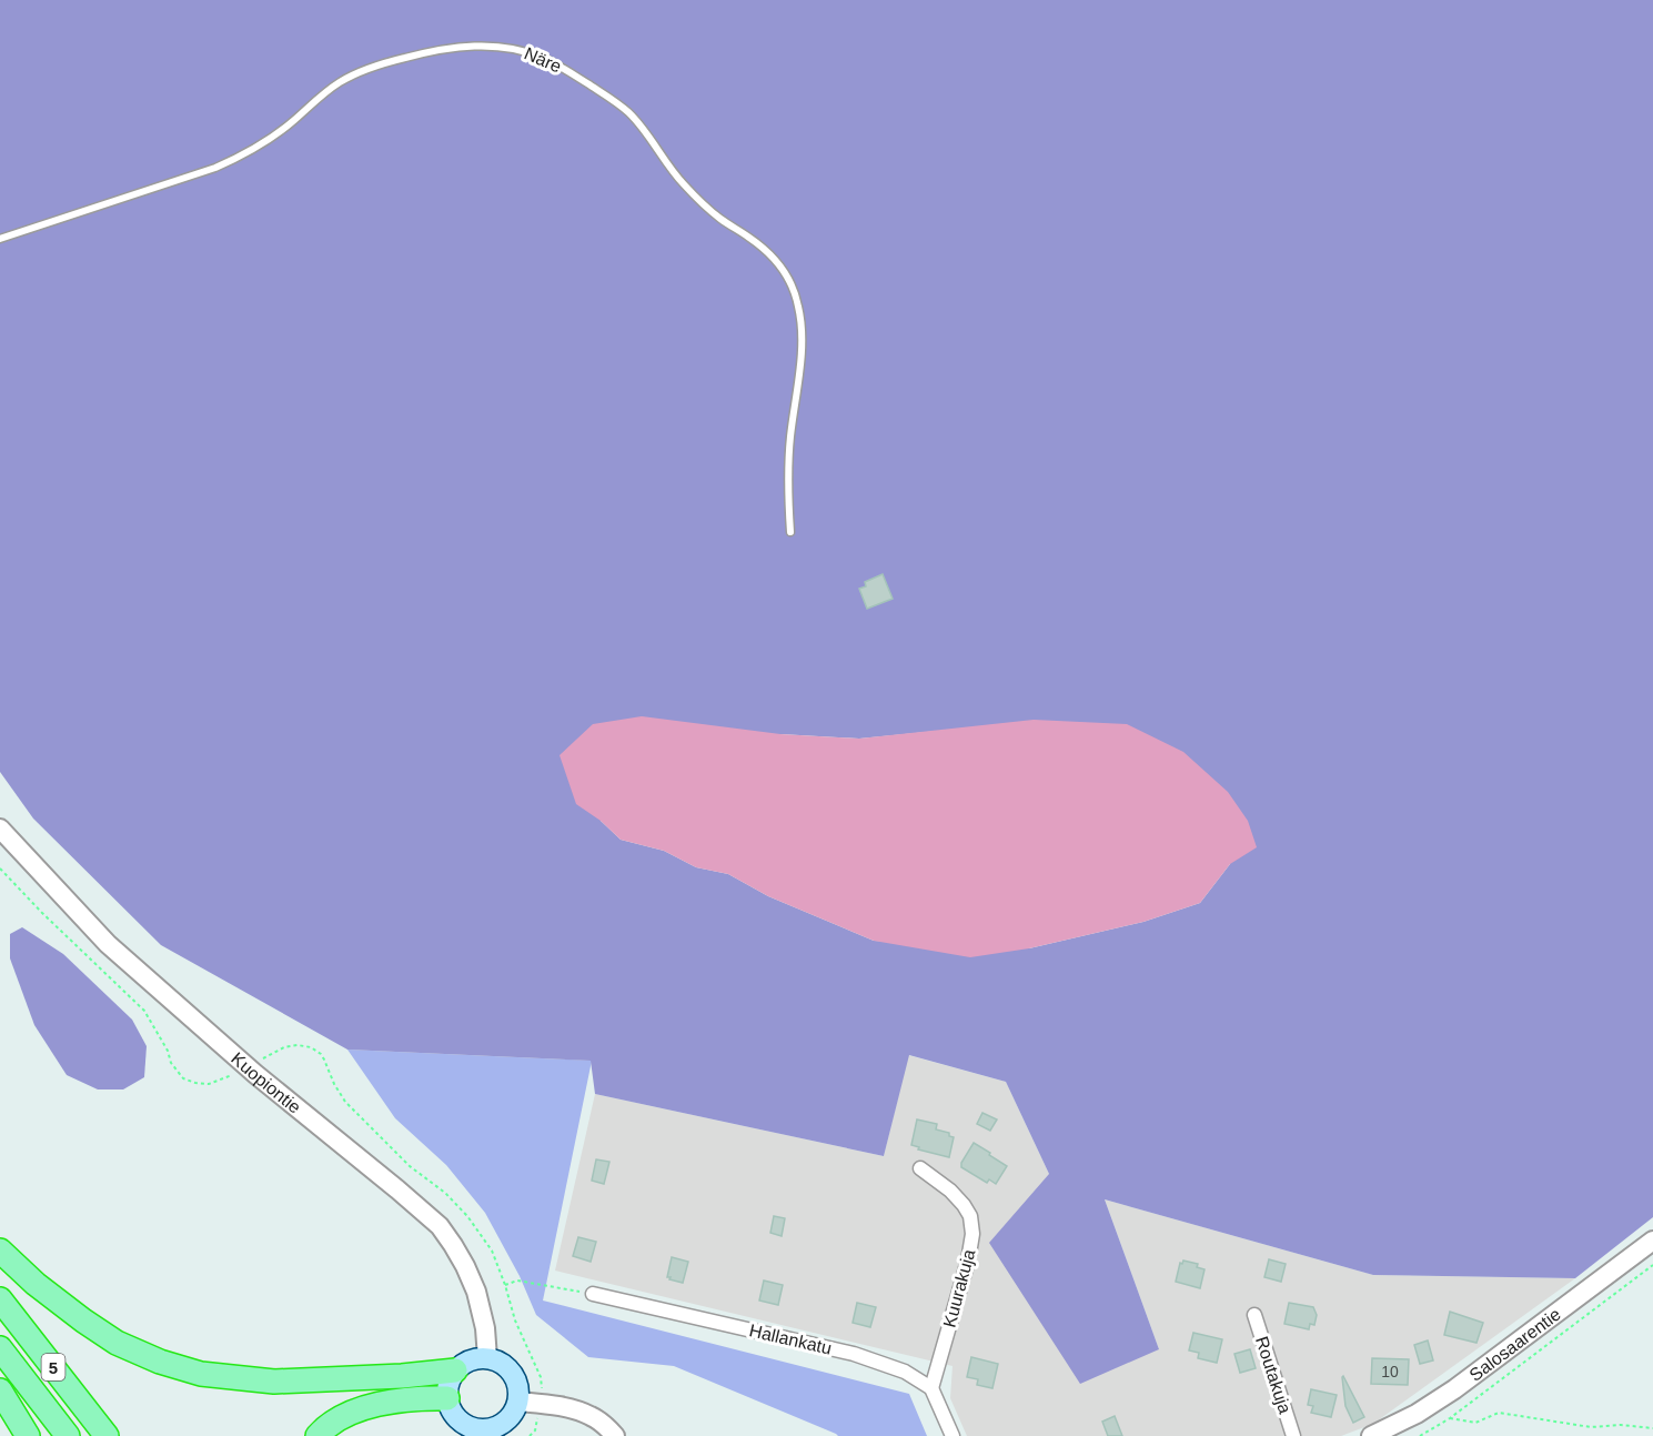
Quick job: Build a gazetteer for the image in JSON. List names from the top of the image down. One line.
{"streets":{"highway":["5"],"street":["Kuopiontie","Kuurakuja","Hallankatu","Salosaarentie","Routakuja"],"lane":["Näre"]},"crossings":[["Kuurakuja","Hallankatu"]],"house_numbers":["10"]}
